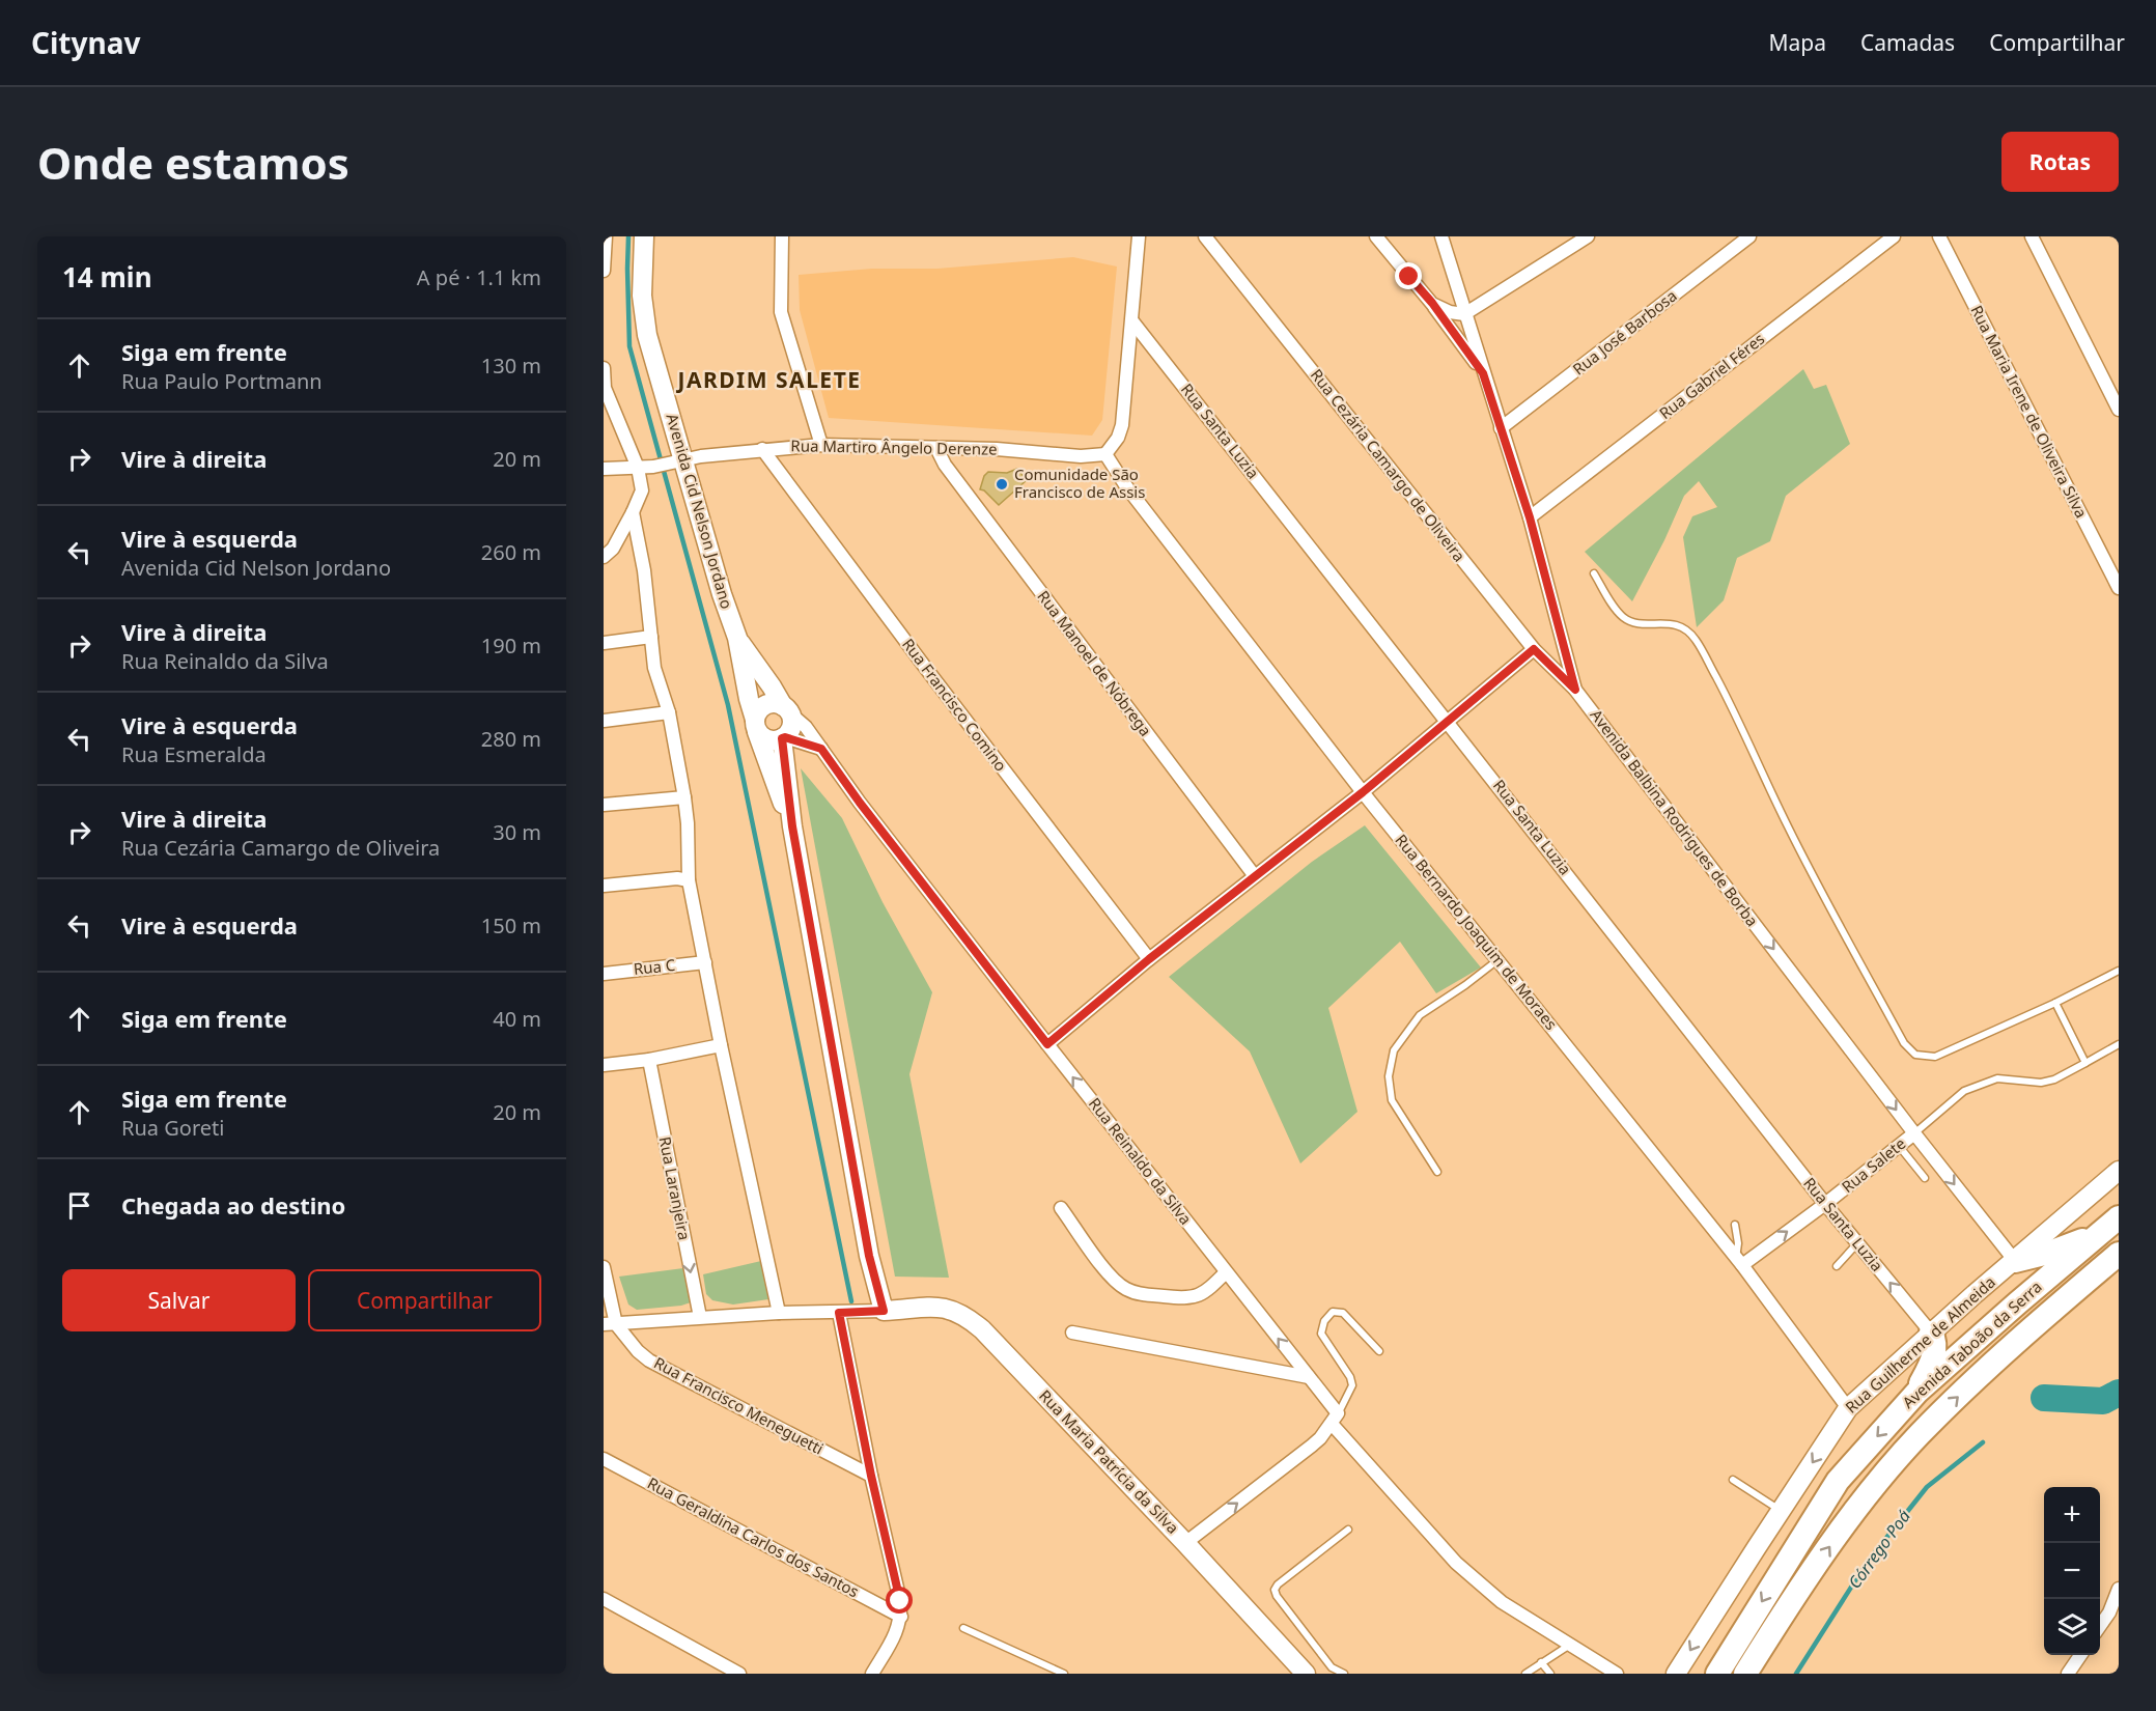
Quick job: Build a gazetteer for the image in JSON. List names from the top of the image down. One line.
{"streets":{"highway":["Avenida Taboão da Serra"],"street":["Rua José Barbosa","Rua Gabriel Féres","Rua Maria Irene de Oliveira Silva","Rua Santa Luzia","Rua Martiro Ângelo Derenze","Rua Cezária Camargo de Oliveira","Avenida Cid Nelson Jordano","Rua Manoel de Nóbrega","Rua Francisco Comino","Avenida Balbina Rodrigues de Borba","Rua Bernardo Joaquim de Moraes","Rua C","Rua Reinaldo da Silva","Rua Salete","Rua Laranjeira","Rua Guilherme de Almeida","Rua Francisco Meneguetti","Rua Maria Patrícia da Silva","Rua Geraldina Carlos dos Santos"]},"crossings":[["Rua José Barbosa","Avenida Balbina Rodrigues de Borba"],["Rua Gabriel Féres","Avenida Balbina Rodrigues de Borba"],["Rua Santa Luzia","Rua Salete"],["Rua Santa Luzia","Rua Guilherme de Almeida"],["Rua Martiro Ângelo Derenze","Avenida Cid Nelson Jordano"],["Rua Martiro Ângelo Derenze","Rua Manoel de Nóbrega"],["Rua Martiro Ângelo Derenze","Rua Francisco Comino"],["Rua Martiro Ângelo Derenze","Rua Bernardo Joaquim de Moraes"],["Rua Cezária Camargo de Oliveira","Avenida Balbina Rodrigues de Borba"],["Avenida Cid Nelson Jordano","Rua Reinaldo da Silva"],["Avenida Cid Nelson Jordano","Rua Maria Patrícia da Silva"],["Avenida Balbina Rodrigues de Borba","Rua Salete"],["Avenida Balbina Rodrigues de Borba","Rua Guilherme de Almeida"],["Rua Bernardo Joaquim de Moraes","Rua Salete"],["Rua Bernardo Joaquim de Moraes","Rua Guilherme de Almeida"]],"one_way":["Avenida Balbina Rodrigues de Borba","Rua Salete","Rua Guilherme de Almeida"],"districts":["JARDIM SALETE"],"water":["Córrego Poá"],"places":["Comunidade São Francisco de Assis"],"page":{"header":"Citynav","nav":["Mapa","Camadas","Compartilhar"],"buttons":["Rotas",["Salvar","Compartilhar"]],"title":"Onde estamos","heading":["14 min","A pé · 1.1 km"],"list":[["Siga em frente","Rua Paulo Portmann","130 m"],["Vire à direita","20 m"],["Vire à esquerda","Avenida Cid Nelson Jordano","260 m"],["Vire à direita","Rua Reinaldo da Silva","190 m"],["Vire à esquerda","Rua Esmeralda","280 m"],["Vire à direita","Rua Cezária Camargo de Oliveira","30 m"],["Vire à esquerda","150 m"],["Siga em frente","40 m"],["Siga em frente","Rua Goreti","20 m"],"Chegada ao destino"],"map_buttons":["+","−"]}}
